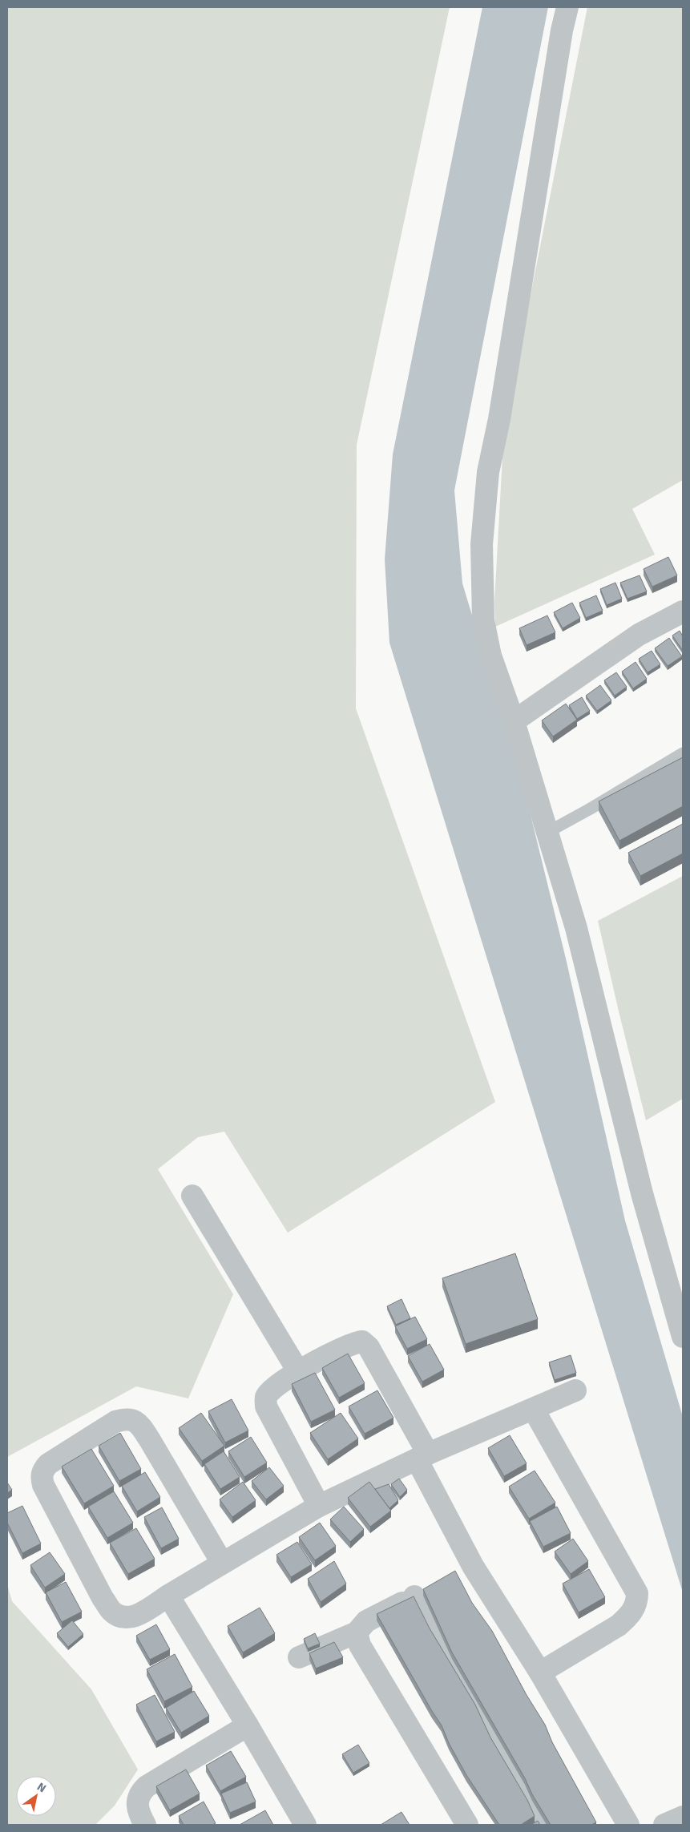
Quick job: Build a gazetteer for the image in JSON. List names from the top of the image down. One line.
{"north":"top right"}
